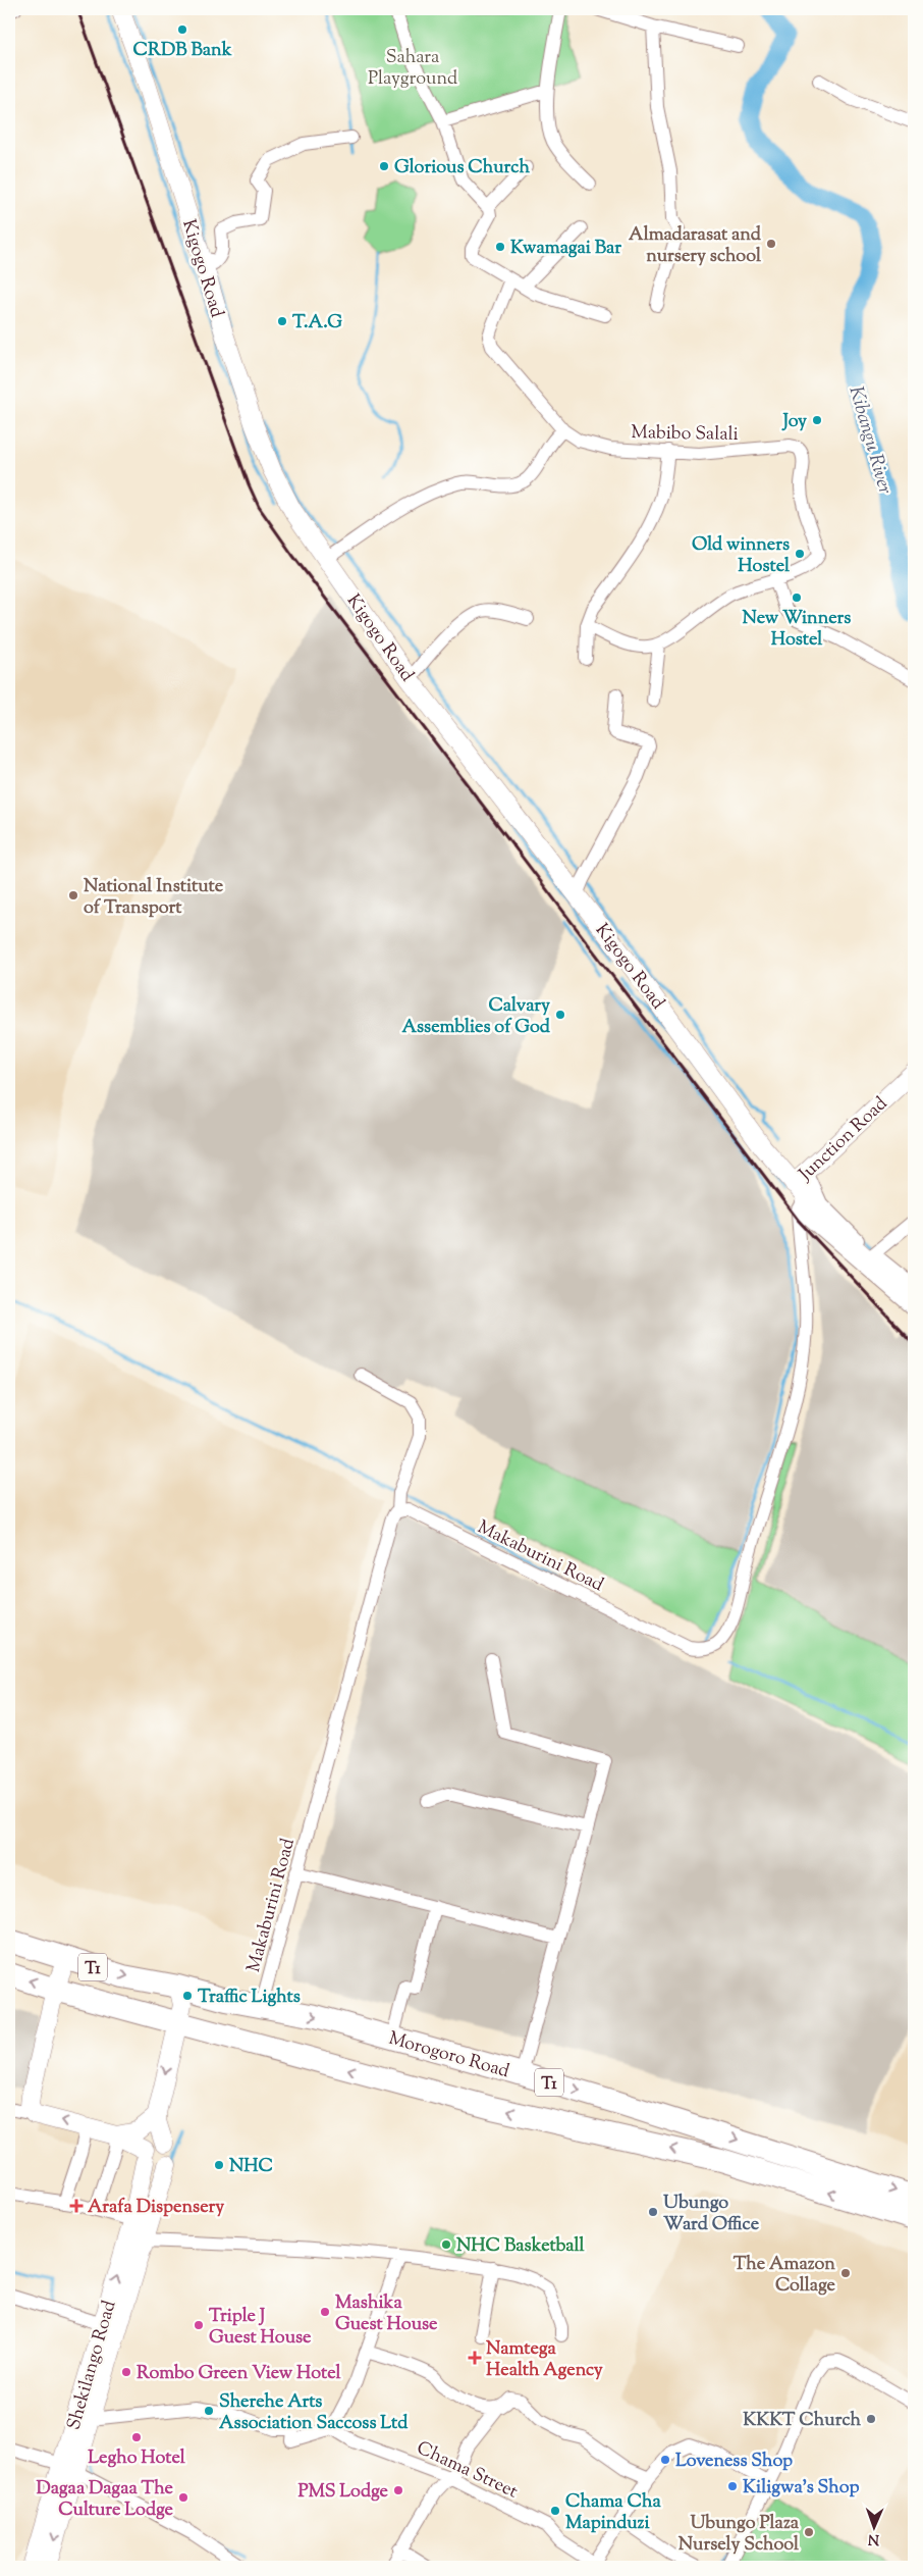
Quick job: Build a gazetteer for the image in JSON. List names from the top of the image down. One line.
{"streets":{"highway":["T1","Morogoro Road"],"main road":["Kigogo Road","Junction Road","Shekilango Road"],"street":["Mabibo Salali","Makaburini Road","Chama Street"]},"crossings":[["Kigogo Road","Junction Road"],["Kigogo Road","Makaburini Road"],["Junction Road","Makaburini Road"],["Makaburini Road","Morogoro Road"]],"water":["Kibangu River"],"parks":["Sahara Playground"],"places":{"other":["CRDB Bank","Glorious Church","Almadarasat and nursery school","Kwamagai Bar","T.A.G","Joy","Old winners Hostel","New Winners Hostel","National Institute of Transport","Calvary Assemblies of God","Traffic Lights","NHC","Ubungo Ward Office","NHC Basketball","The Amazon Collage","Mashika Guest House","Triple J Guest House","Rombo Green View Hotel","Sherehe Arts Association Saccoss Ltd","KKKT Church","Legho Hotel","Loveness Shop","Kiligwa's Shop","PMS Lodge","Dagaa Dagaa The Culture Lodge","Chama Cha Mapinduzi","Ubungo Plaza Nursely School"],"health":["Arafa Dispensery","Namtega Health Agency"]},"north":"bottom"}
